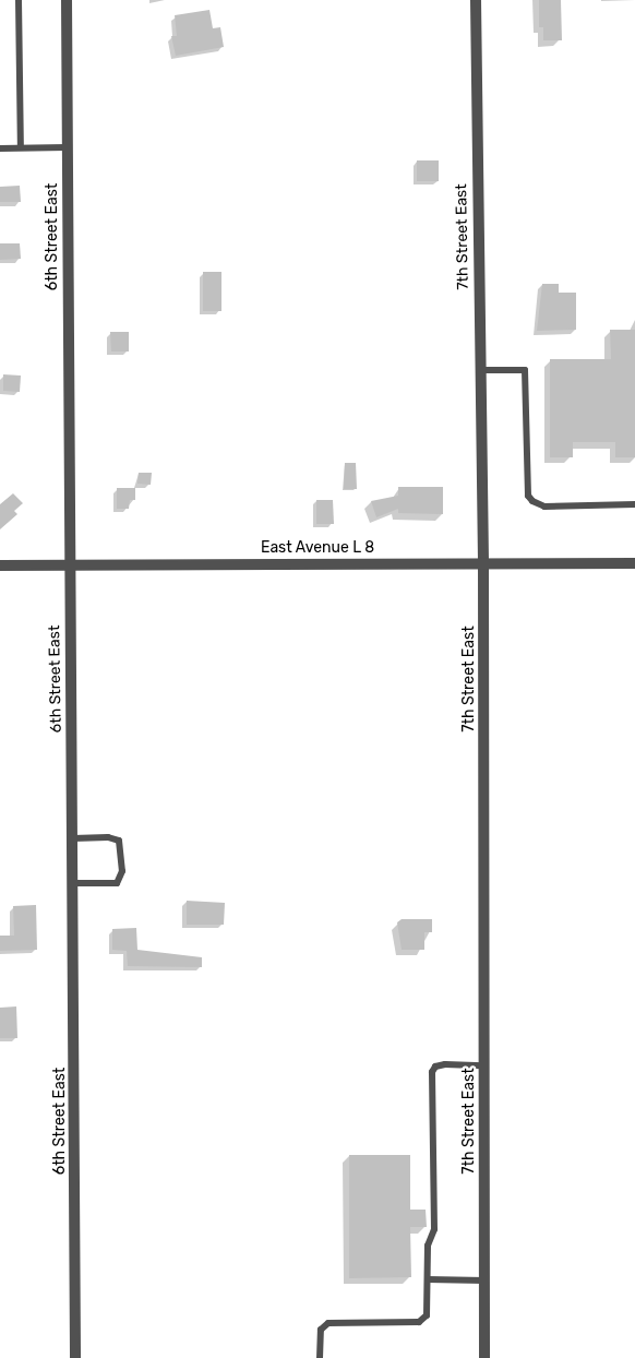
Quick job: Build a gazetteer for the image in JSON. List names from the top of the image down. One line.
{"streets":{"street":["6th Street East","7th Street East","East Avenue L 8"]},"crossings":[["6th Street East","East Avenue L 8"],["7th Street East","East Avenue L 8"]]}
